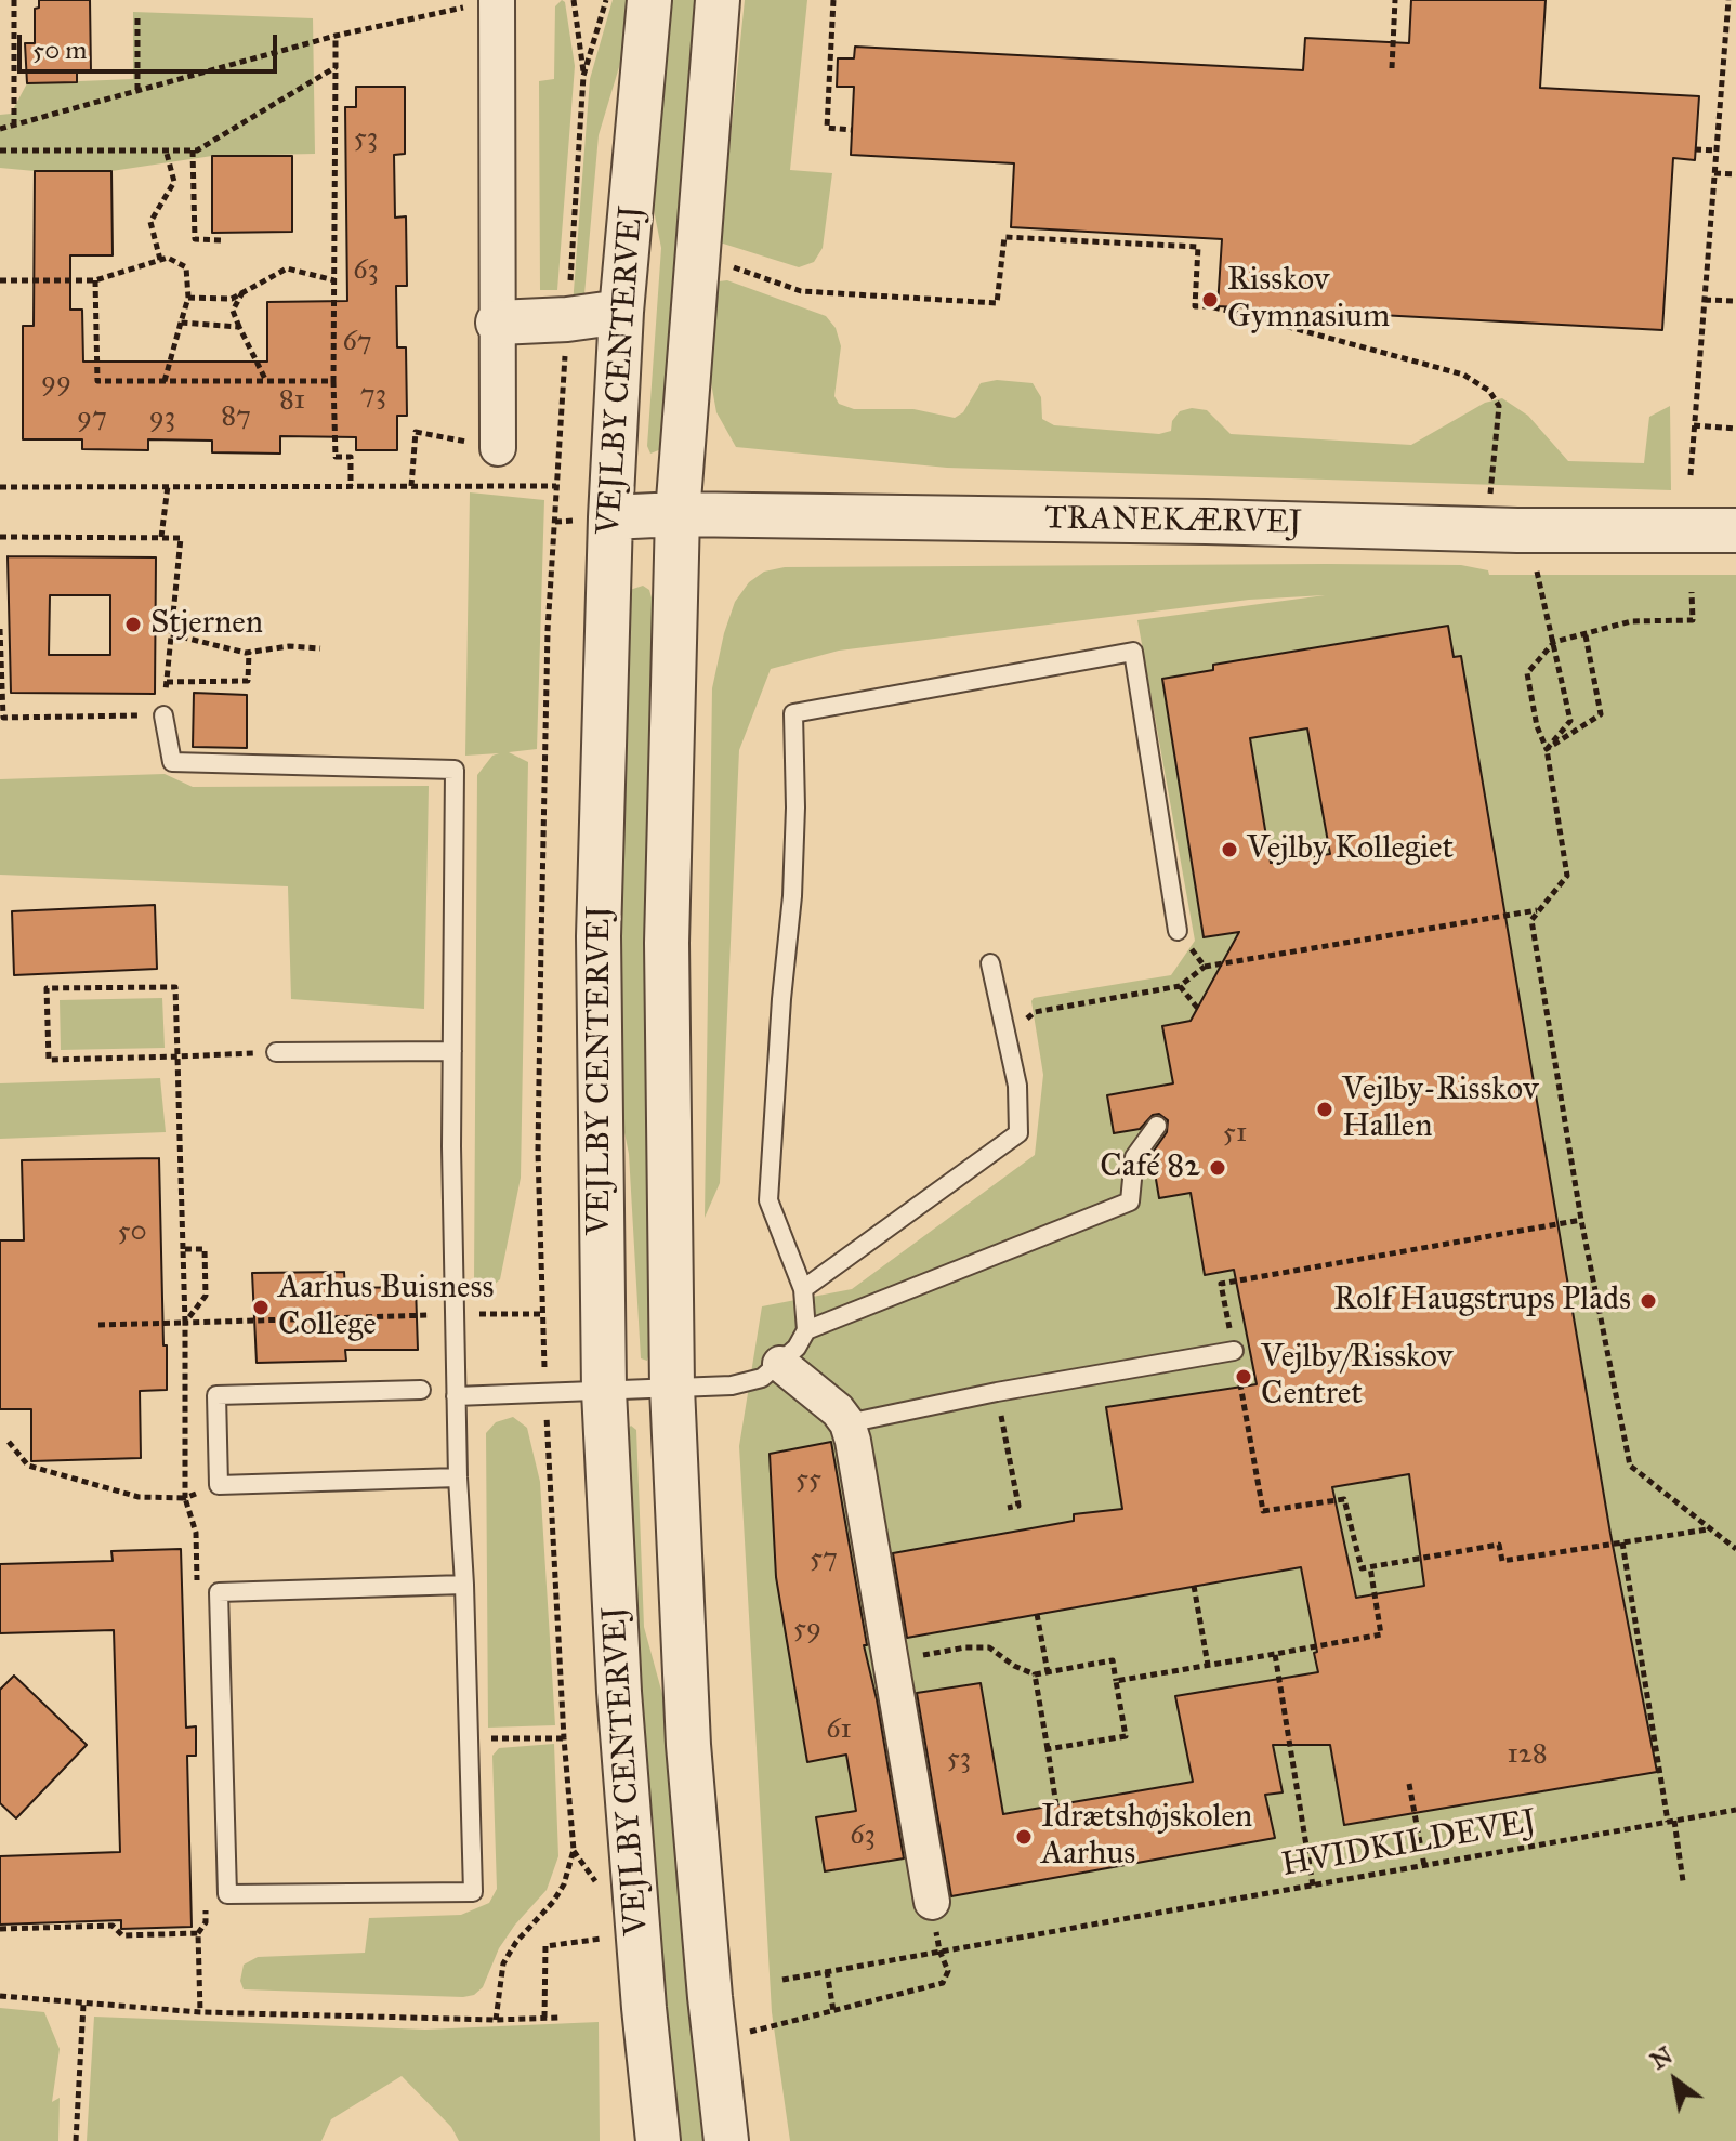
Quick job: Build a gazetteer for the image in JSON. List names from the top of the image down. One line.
{"streets":{"street":["VEJLBY CENTERVEJ","TRANEKÆRVEJ"],"path":["HVIDKILDEVEJ"]},"crossings":[["VEJLBY CENTERVEJ","TRANEKÆRVEJ"]],"places":["Risskov Gymnasium","Stjernen","Vejlby Kollegiet","Vejlby-Risskov Hallen","Café 82","Rolf Haugstrups Plads","Aarhus Buisness College","Vejlby/Risskov Centret","Idrætshøjskolen Aarhus"],"house_numbers":["53","63","67","99","73","81","87","97","93","51","50","55","57","59","61","128","53","63"],"scale_bar":"50 m","north":"top left"}
